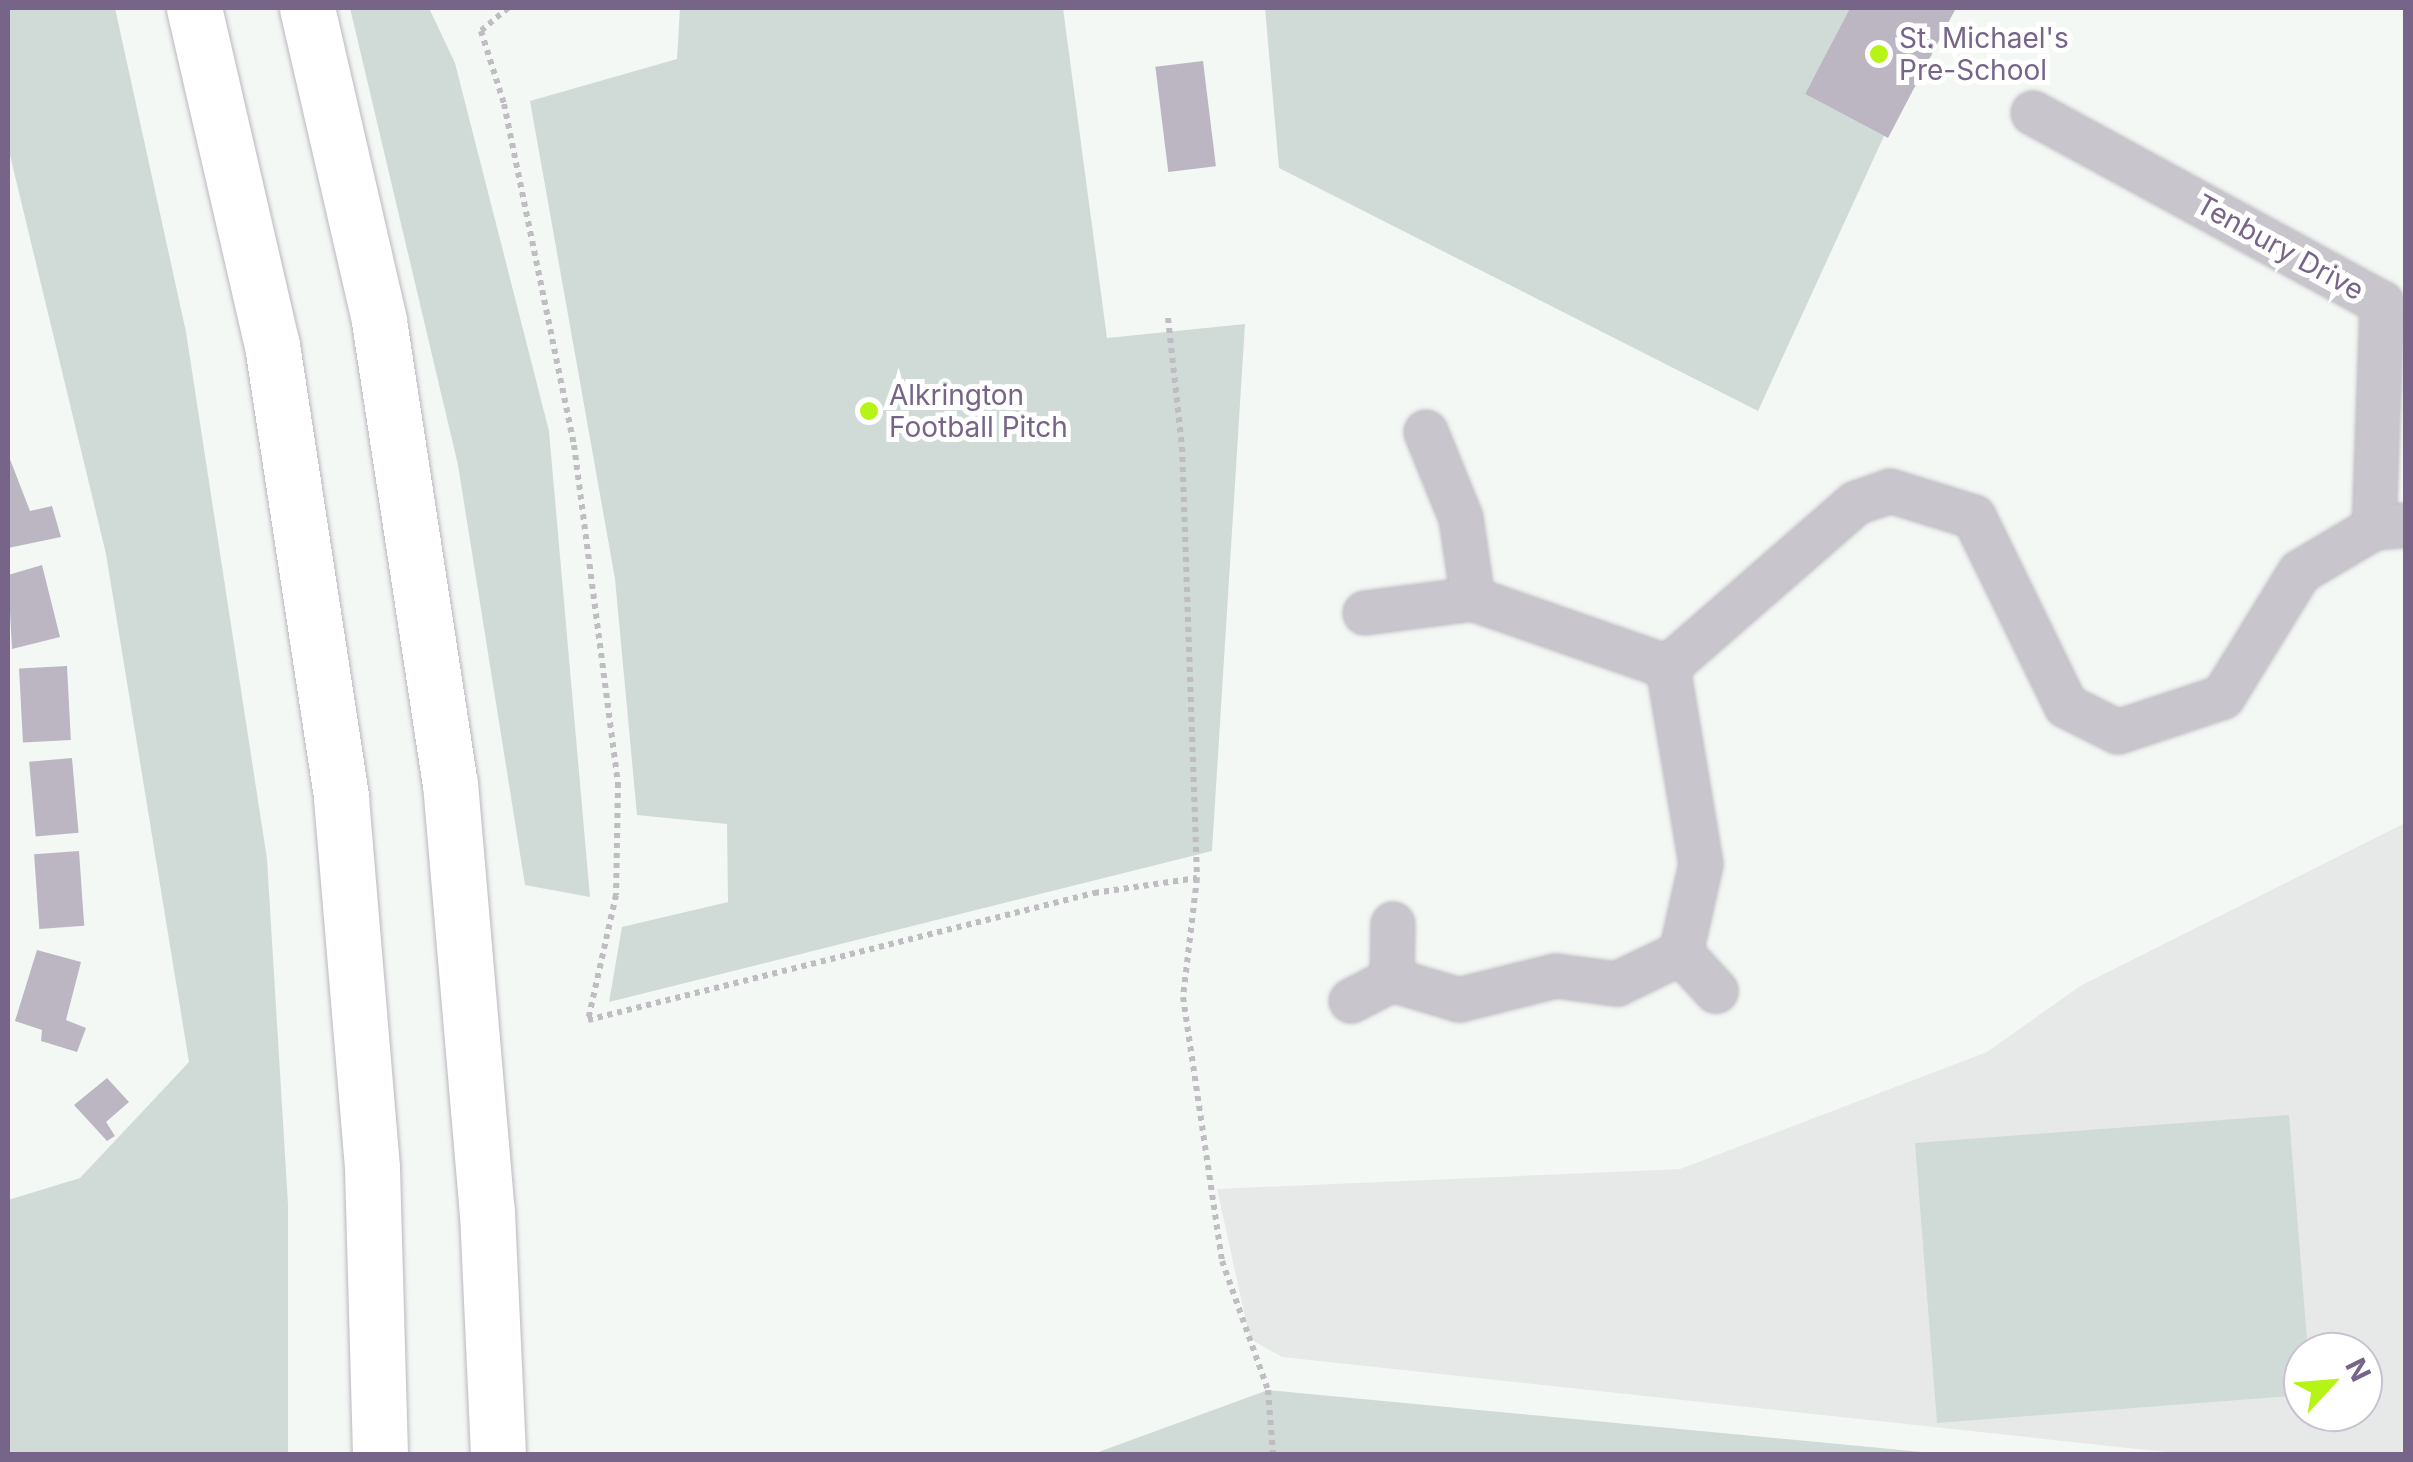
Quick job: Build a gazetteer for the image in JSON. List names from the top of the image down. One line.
{"streets":{"street":["Tenbury Drive"]},"places":["St. Michael's Pre-School","Alkrington Football Pitch"],"north":"top right"}
